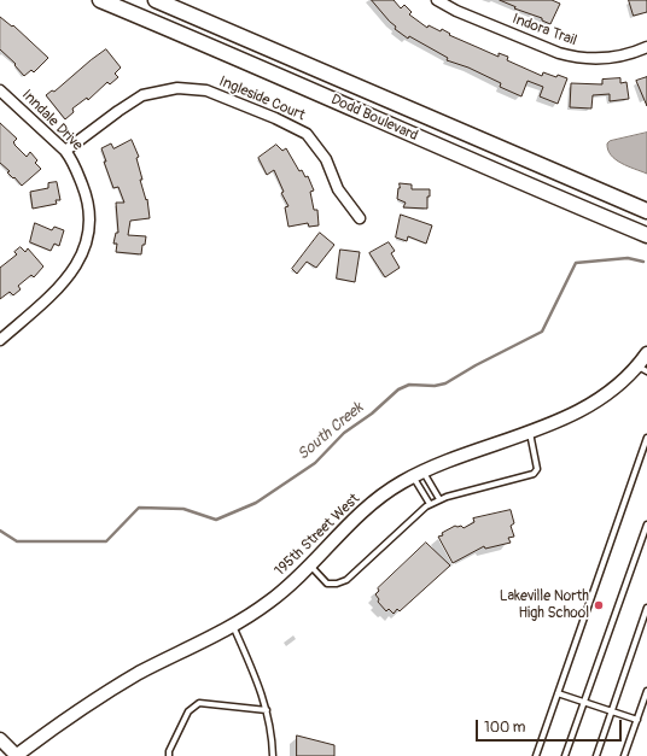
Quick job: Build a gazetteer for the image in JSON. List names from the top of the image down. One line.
{"streets":{"main road":["Dodd Boulevard"],"street":["Indora Trail","Ingleside Court","Inndale Drive","195th Street West"]},"crossings":[["Ingleside Court","Inndale Drive"]],"water":["South Creek"],"places":["Lakeville North High School"],"scale_bar":"100 m"}
